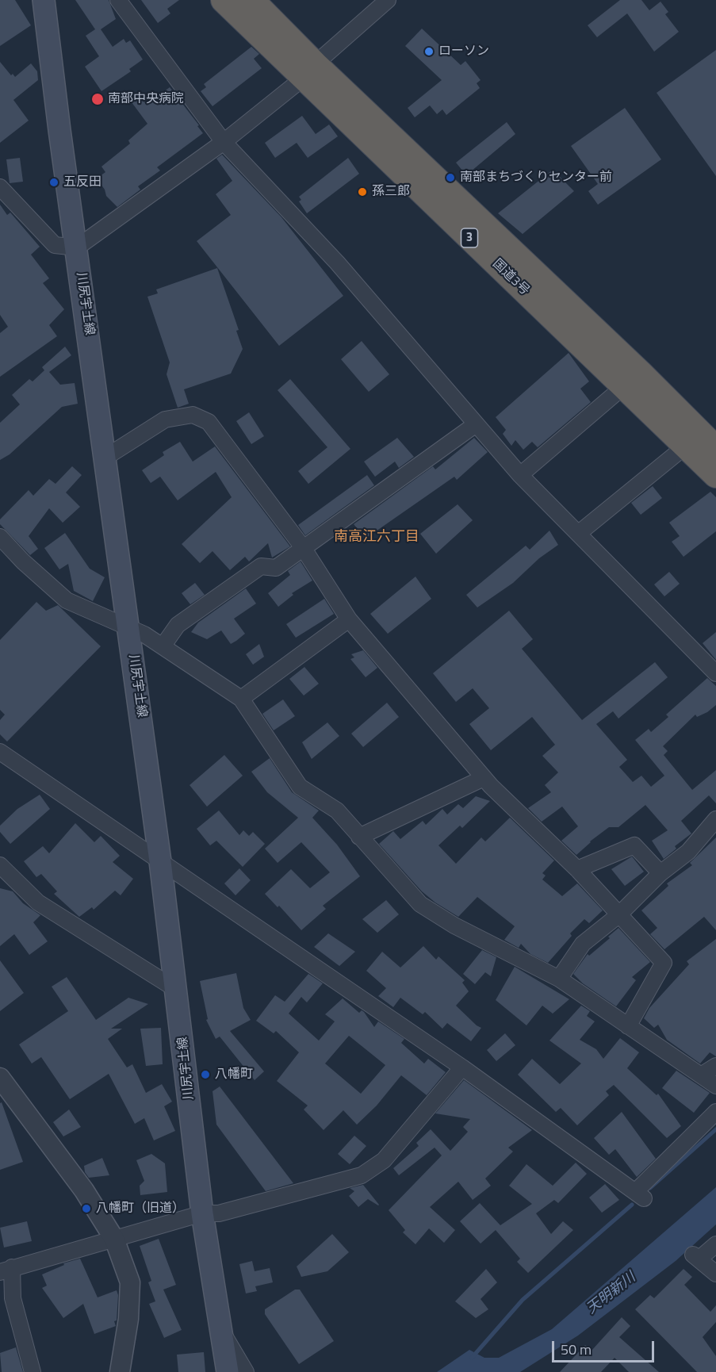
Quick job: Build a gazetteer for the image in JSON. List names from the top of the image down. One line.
{"streets":{"highway":["3","国道3号"],"main road":["川尻宇土線"]},"districts":["南高江六丁目"],"water":["天明新川"],"places":["ローソン","南部中央病院","南部まちづくりセンター前","五反田","孫三郎","八幡町","八幡町（旧道）"],"scale_bar":"50 m"}
